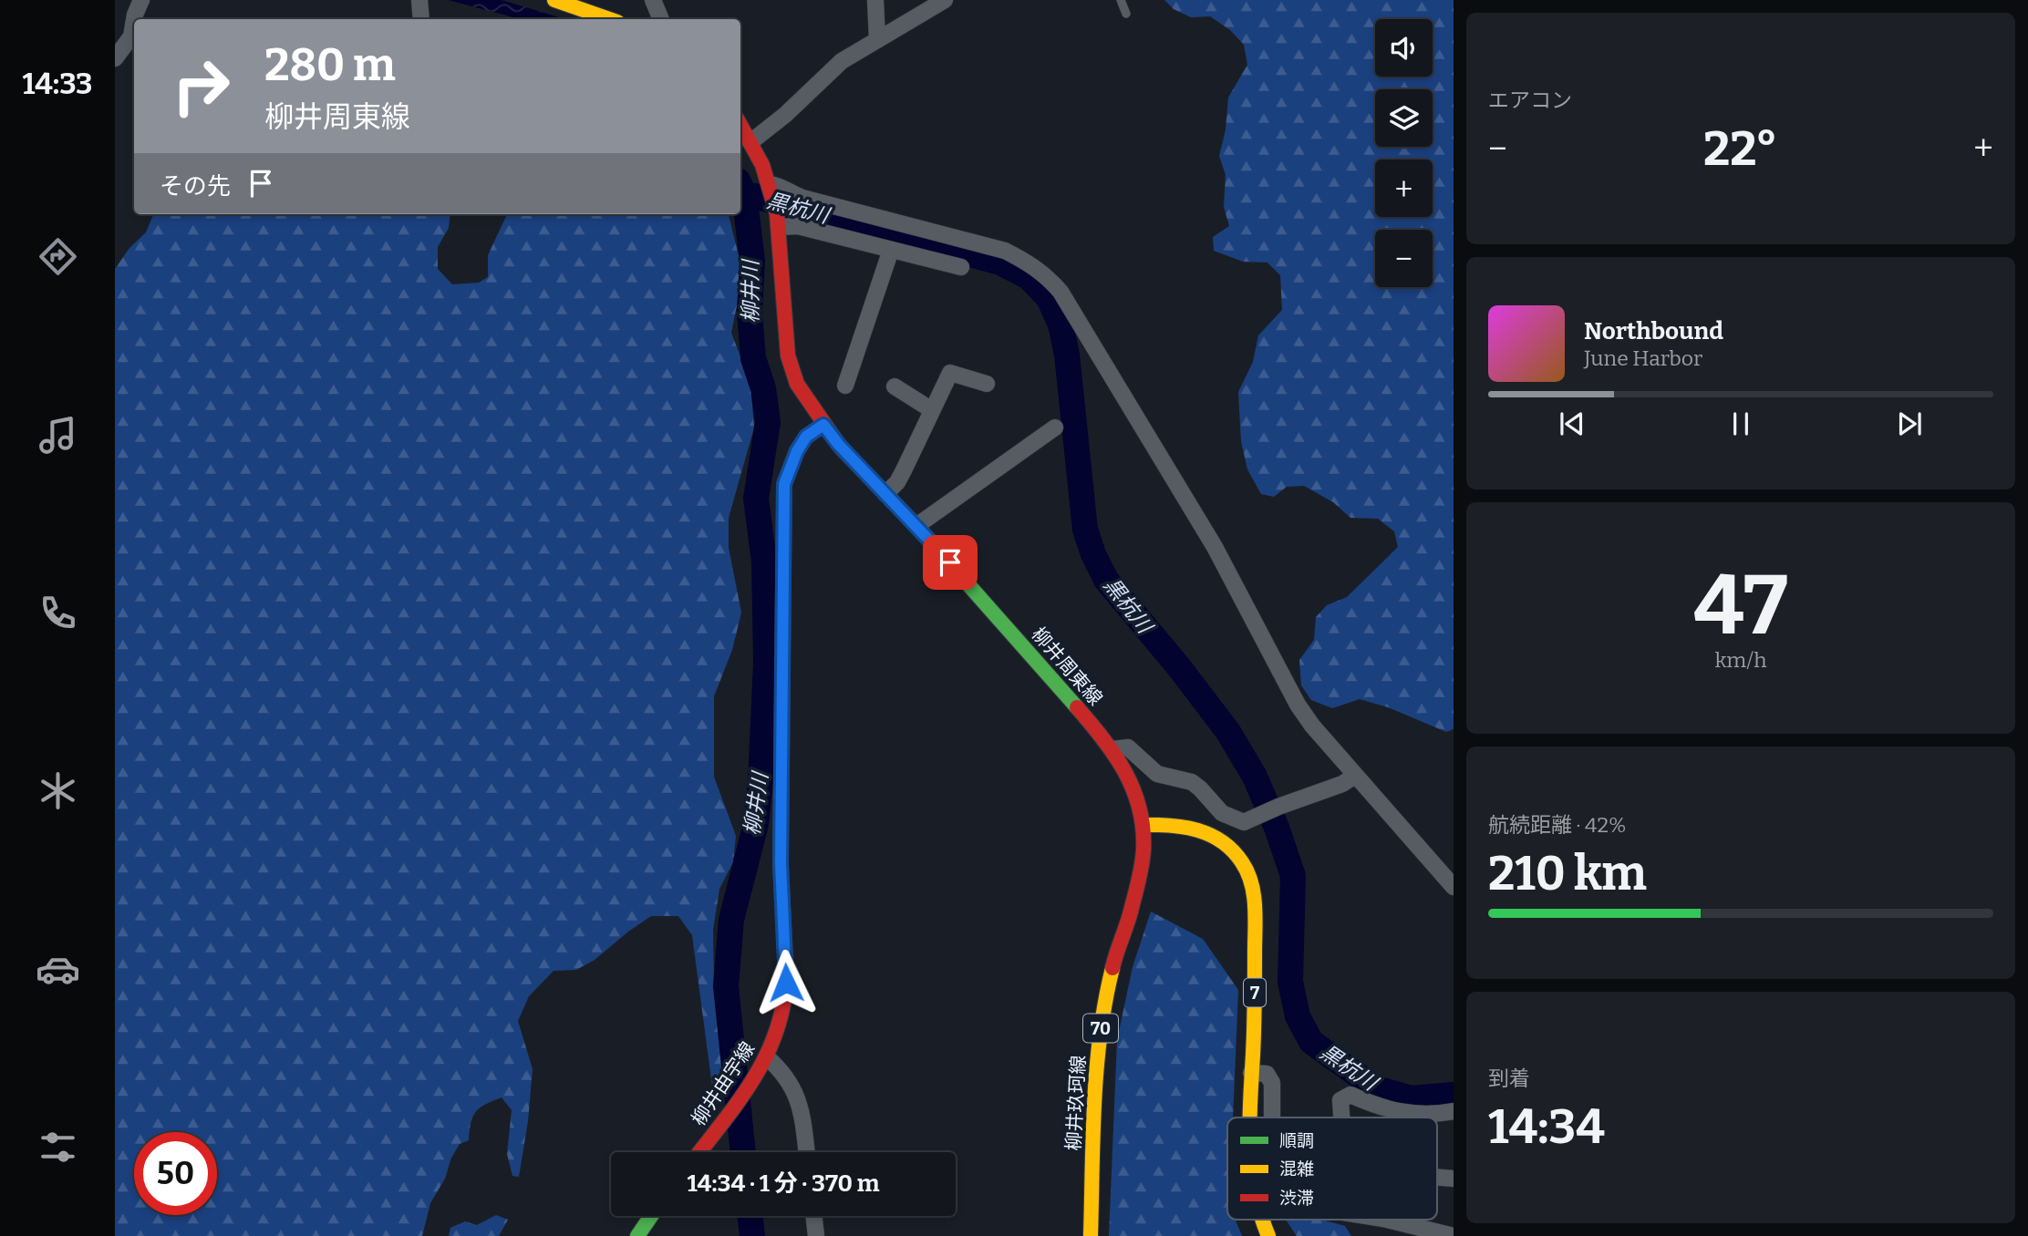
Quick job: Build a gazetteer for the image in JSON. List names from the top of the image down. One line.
{"streets":{"main road":["柳井周東線","7","70","柳井由宇線","柳井玖珂線"]},"crossings":[["柳井周東線","7"],["柳井周東線","柳井由宇線"],["柳井周東線","柳井玖珂線"],["7","柳井玖珂線"]],"water":["黒杭川","柳井川"],"legend":["順調","混雑","渋滞"],"page":{"tabs":"14:33","tile":["エアコン",["47","km/h"],["航続距離 · 42%","210 km"],["到着","14:34"]],"map_buttons":["+","−"],"turn":["280 m","柳井周東線"],"heat":["−","22°","+"],"then":"その先","song":["Northbound","June Harbor"],"limit":"50","trip":"14:34 · 1 分 · 370 m"}}
